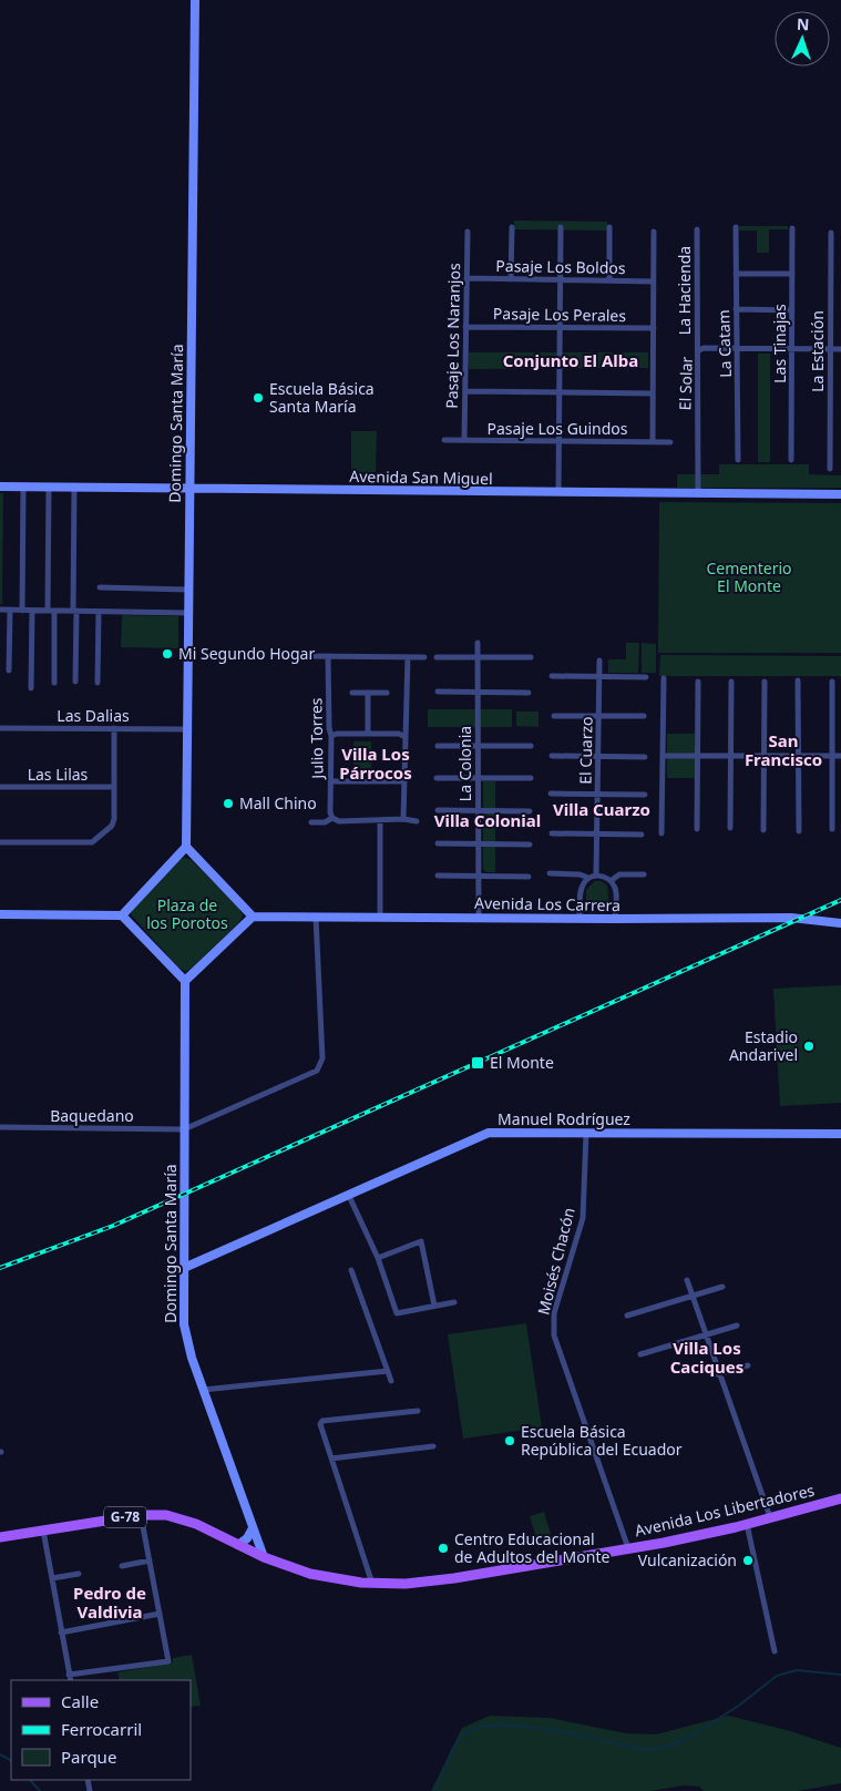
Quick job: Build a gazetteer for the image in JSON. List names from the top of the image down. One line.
{"streets":{"main road":["Avenida Los Libertadores","G-78"],"street":["Pasaje Los Boldos","La Hacienda","Pasaje Los Perales","Pasaje Los Naranjos","La Catam","Las Tinajas","La Estación","El Solar","Domingo Santa María","Pasaje Los Guindos","Avenida San Miguel","Las Dalias","Julio Torres","El Cuarzo","La Colonia","Las Lilas","Avenida Los Carrera","Baquedano","Manuel Rodríguez","Moisés Chacón"]},"crossings":[["Pasaje Los Boldos","Pasaje Los Naranjos"],["La Hacienda","El Solar"],["Pasaje Los Perales","Pasaje Los Naranjos"],["Pasaje Los Naranjos","Pasaje Los Guindos"],["La Catam","El Solar"],["Las Tinajas","El Solar"],["La Estación","El Solar"],["El Solar","Avenida San Miguel"],["Domingo Santa María","Avenida San Miguel"],["Domingo Santa María","Las Dalias"],["Domingo Santa María","Baquedano"],["Domingo Santa María","Manuel Rodríguez"],["Domingo Santa María","Avenida Los Libertadores"],["La Colonia","Avenida Los Carrera"],["Manuel Rodríguez","Moisés Chacón"],["Moisés Chacón","Avenida Los Libertadores"]],"districts":["Conjunto El Alba","San Francisco","Villa Los Párrocos","Villa Cuarzo","Villa Colonial","Villa Los Caciques","Pedro de Valdivia"],"parks":["Cementerio El Monte","Plaza de los Porotos"],"places":{"other":["Escuela Básica Santa María","Mi Segundo Hogar","Mall Chino","Estadio Andarivel","Escuela Básica República del Ecuador","Centro Educacional de Adultos del Monte","Vulcanización"],"transit":["El Monte"]},"legend":["Calle","Ferrocarril","Parque"],"north":"top"}
